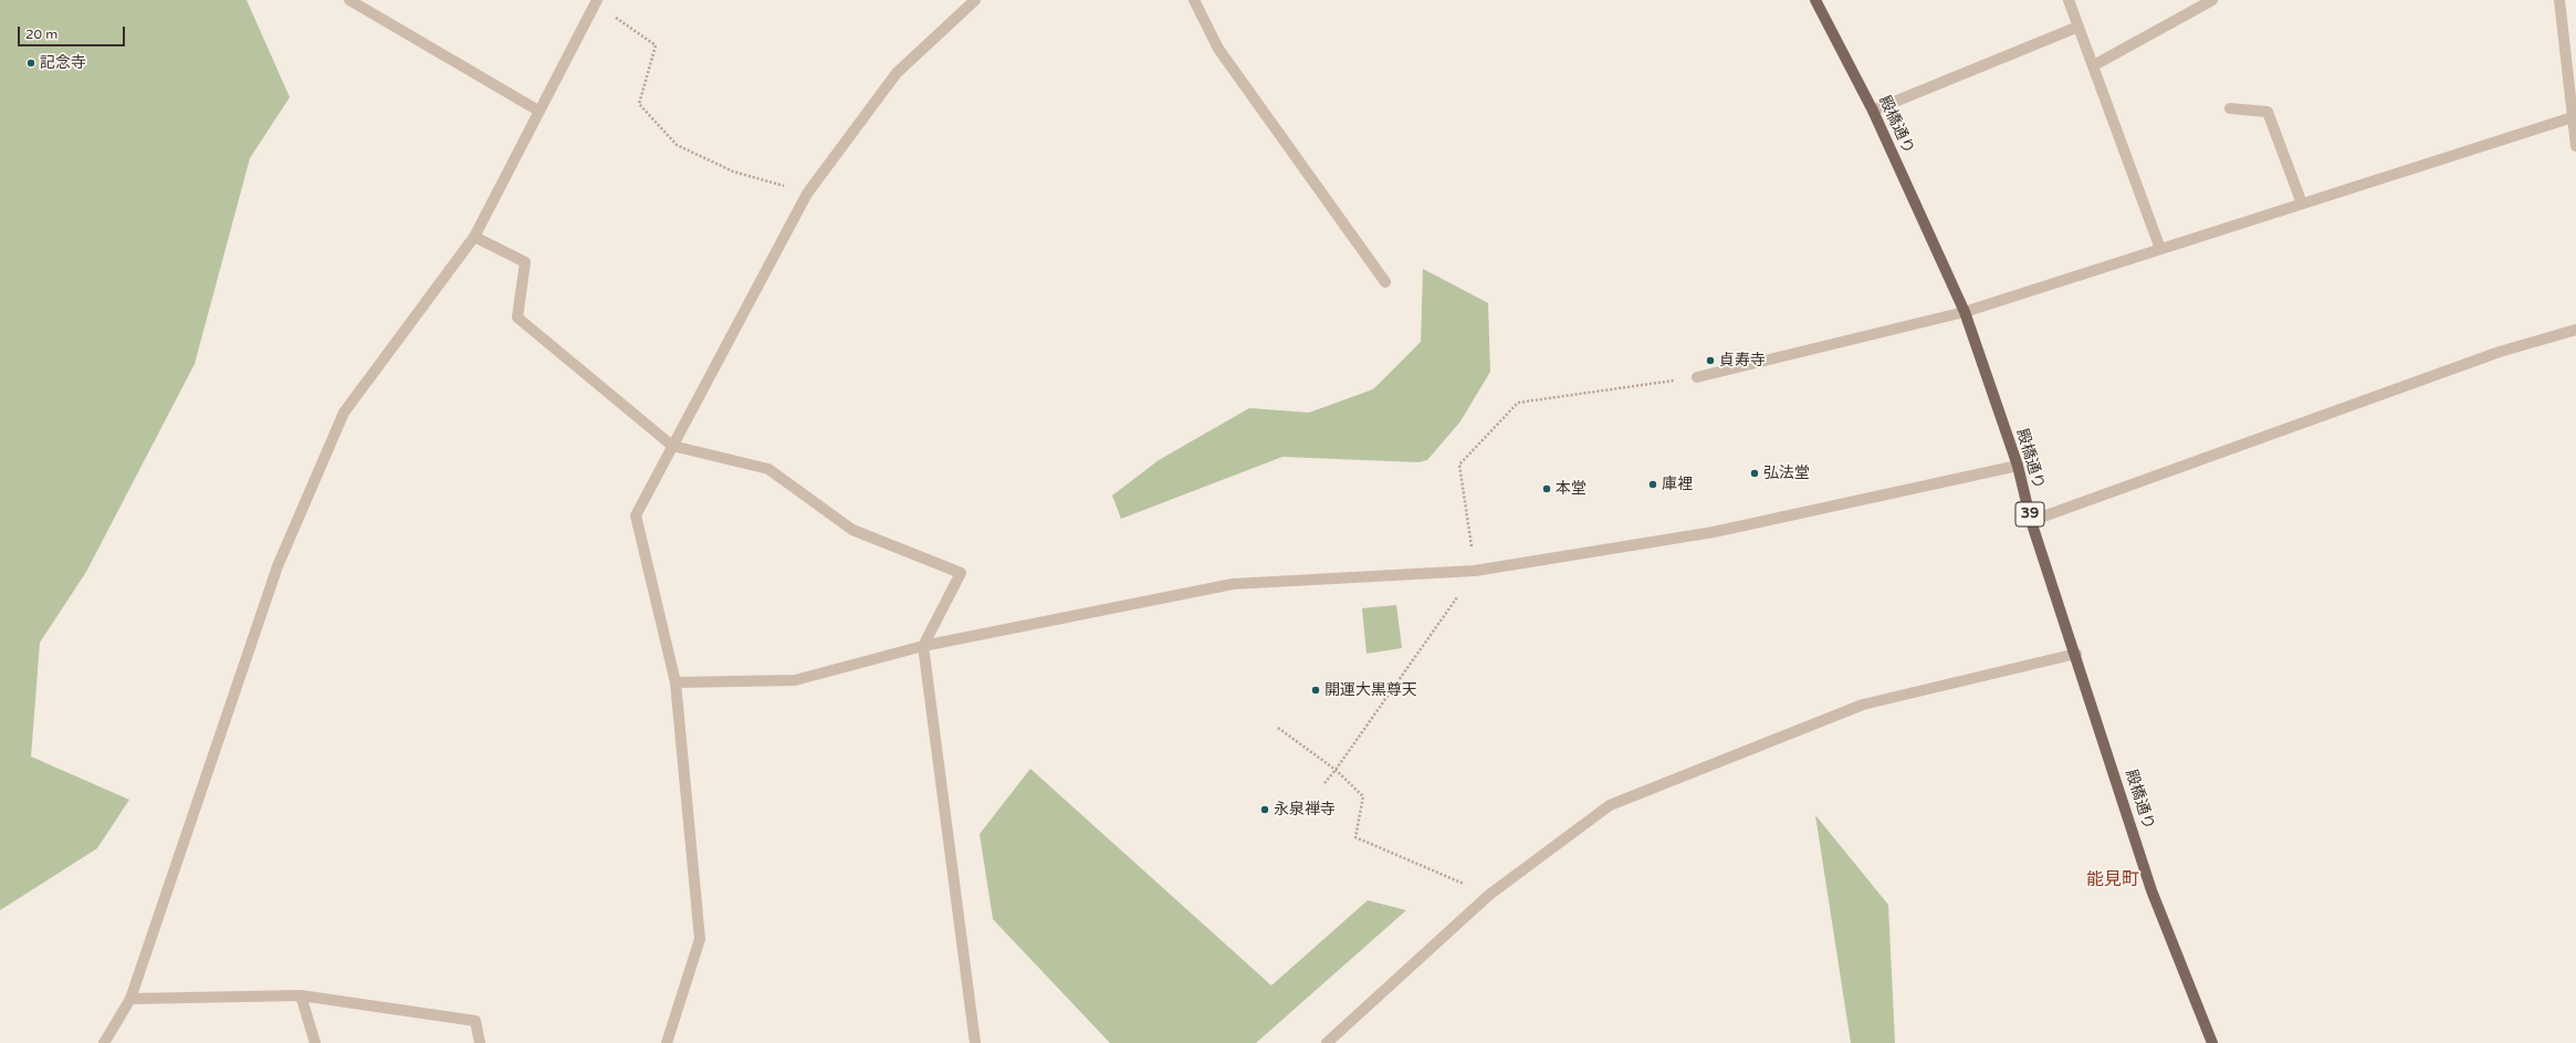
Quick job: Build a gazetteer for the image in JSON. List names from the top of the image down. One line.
{"streets":{"main road":["殿橋通り","39"]},"districts":["能見町"],"places":["記念寺","貞寿寺","弘法堂","庫裡","本堂","開運大黒尊天","永泉禅寺"],"scale_bar":"20 m"}
